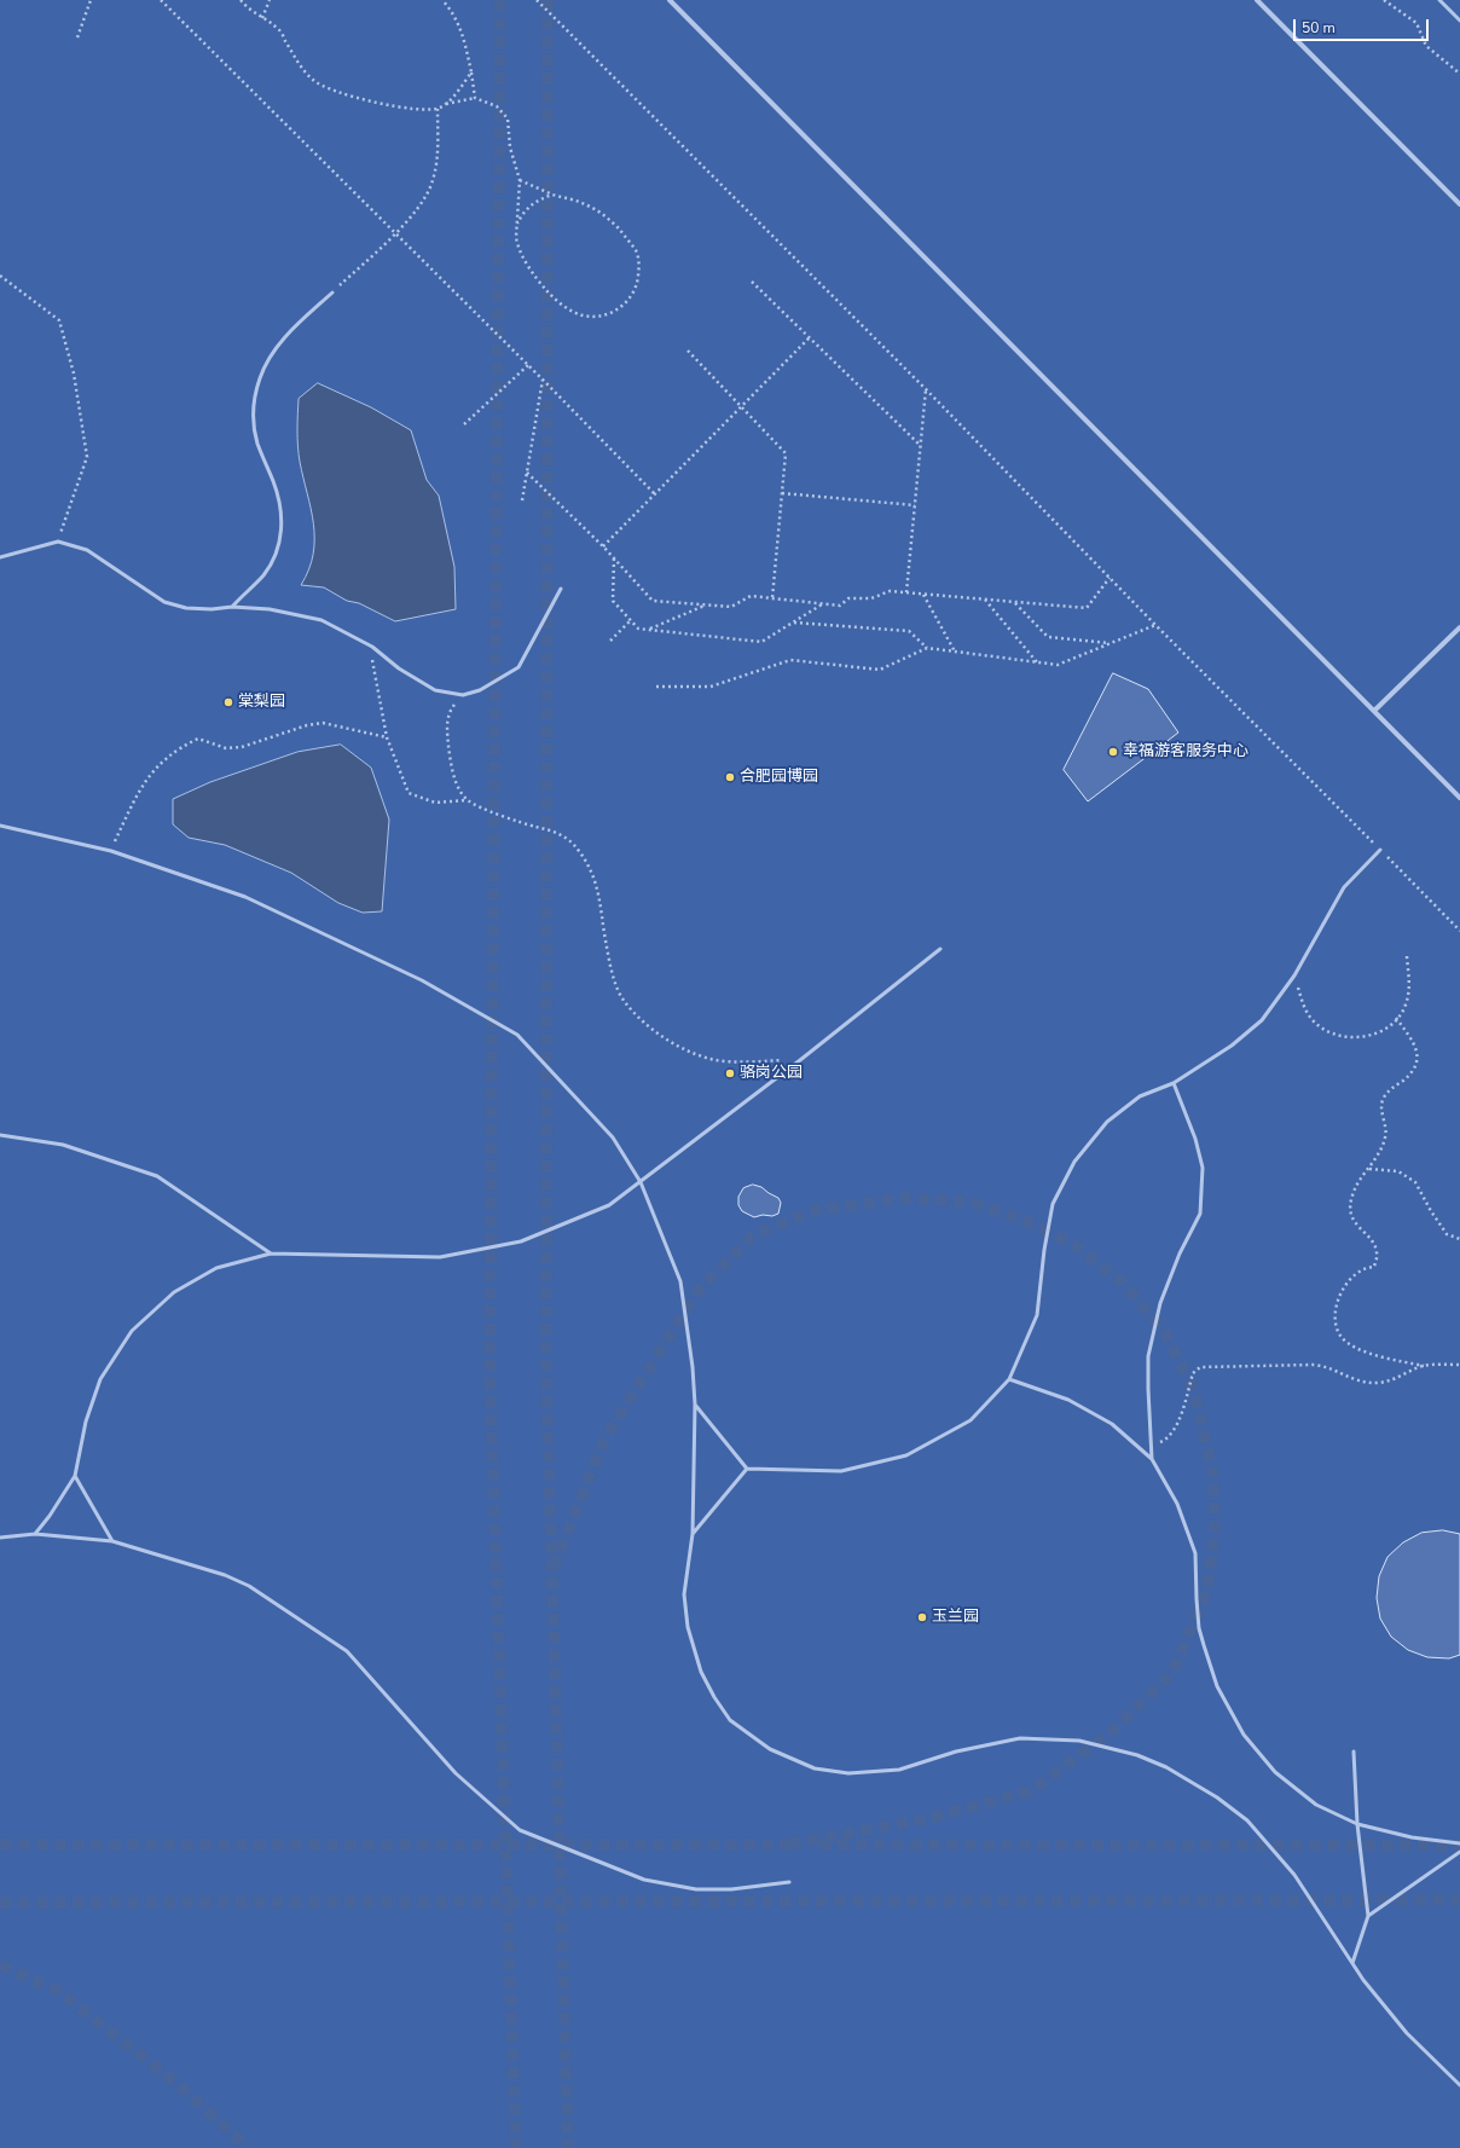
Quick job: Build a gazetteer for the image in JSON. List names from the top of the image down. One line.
{"places":["棠梨园","幸福游客服务中心","合肥园博园","骆岗公园","玉兰园"],"scale_bar":"50 m"}
